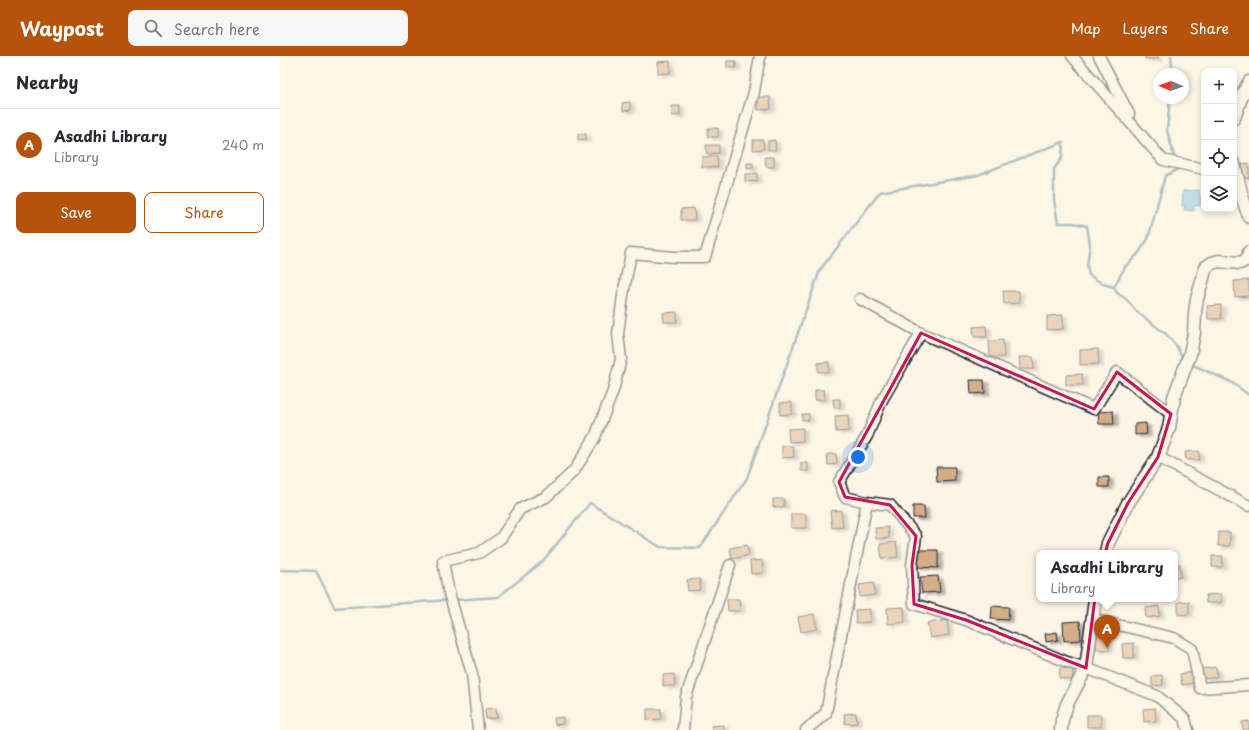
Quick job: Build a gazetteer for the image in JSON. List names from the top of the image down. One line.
{"north":"left","page":{"header":"Waypost","search":"Search here","nav":["Map","Layers","Share"],"heading":"Nearby","map_buttons":["+","−"],"list":[{"mark":"A","name":"Asadhi Library","note":"Library","value":"240 m"}],"buttons":["Save","Share"],"popup":["Asadhi Library","Library"],"pins":"A"}}
